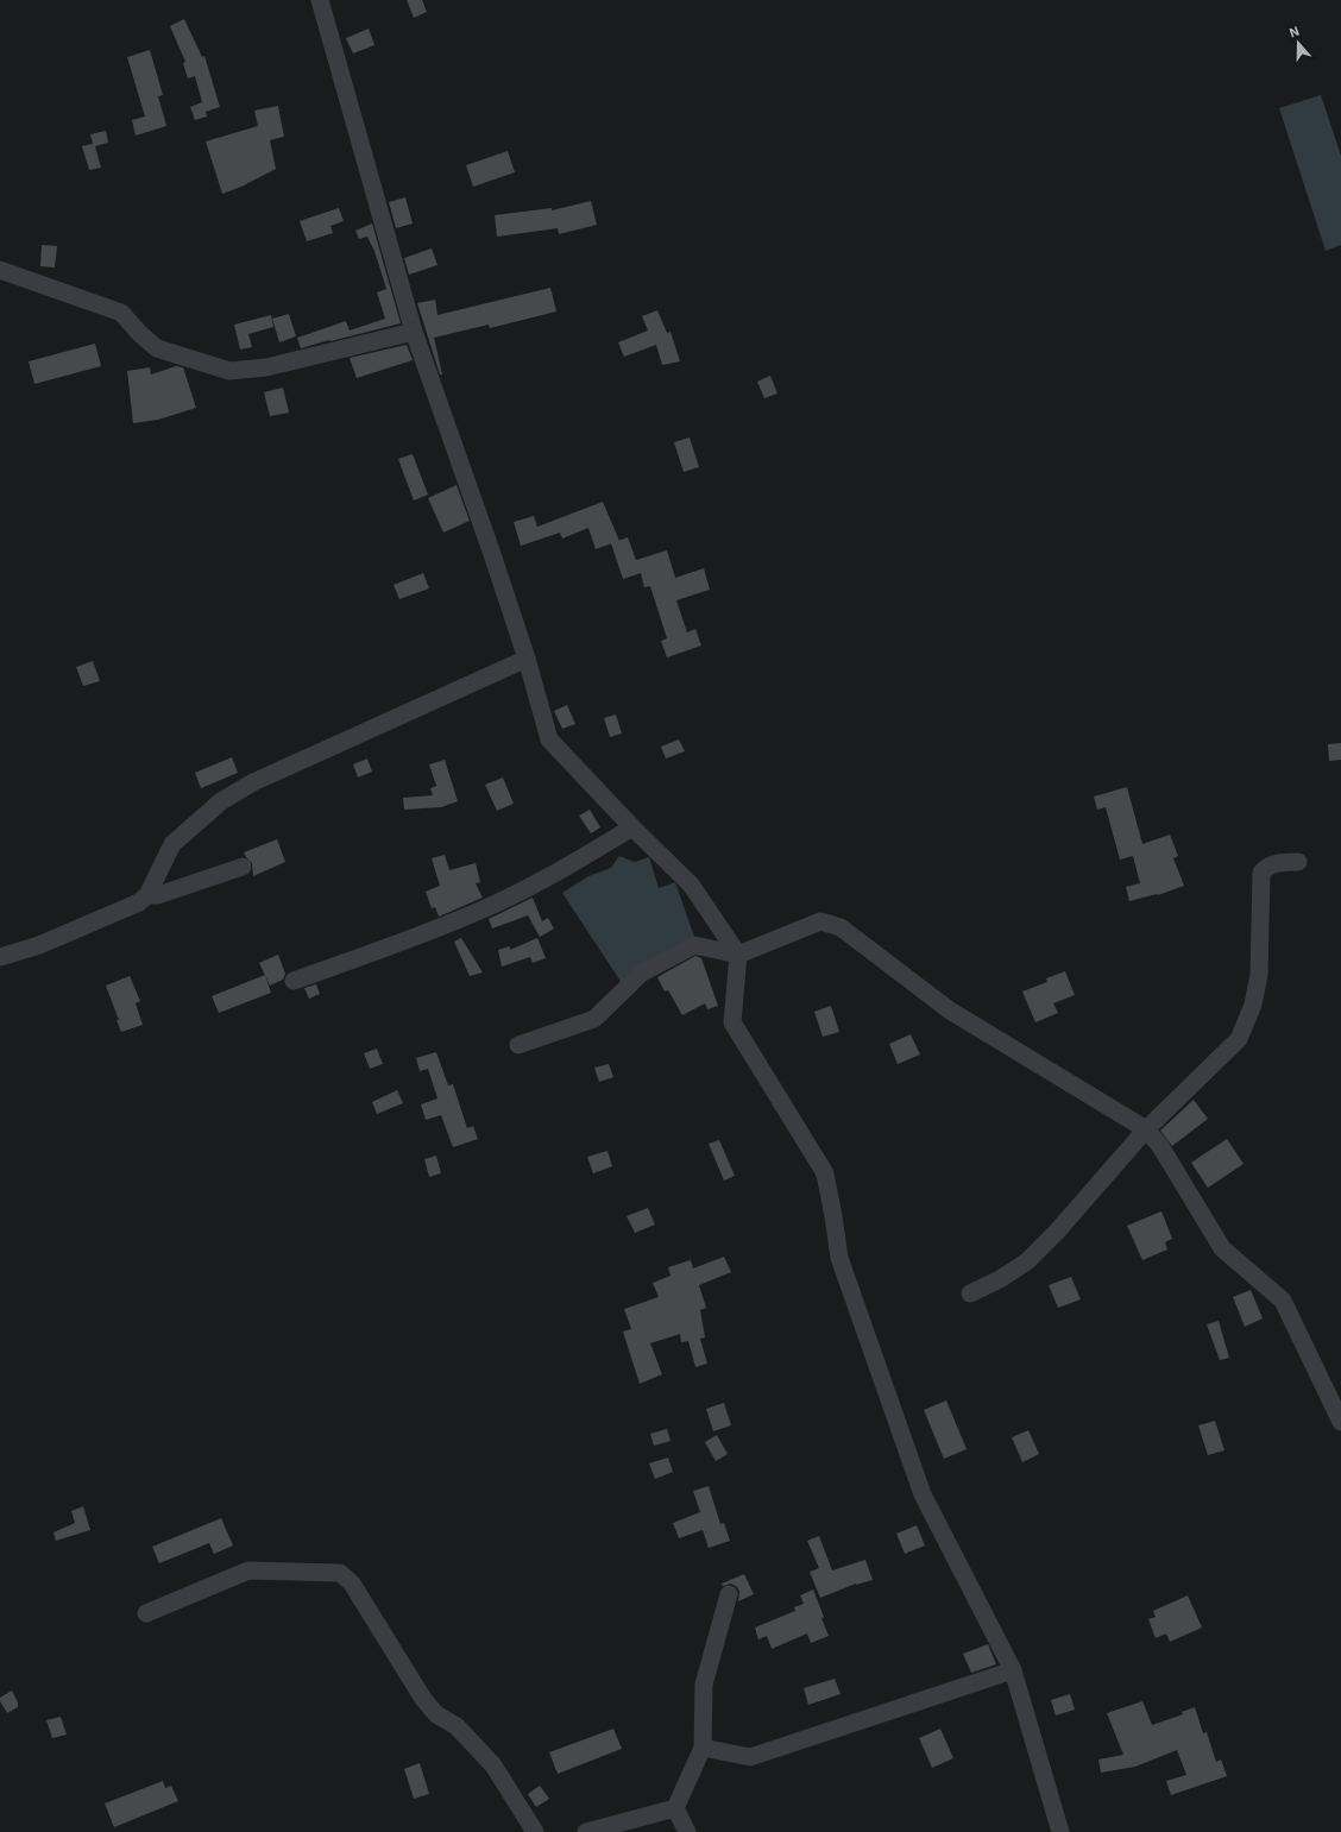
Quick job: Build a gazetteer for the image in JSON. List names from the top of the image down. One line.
{"north":"top"}
